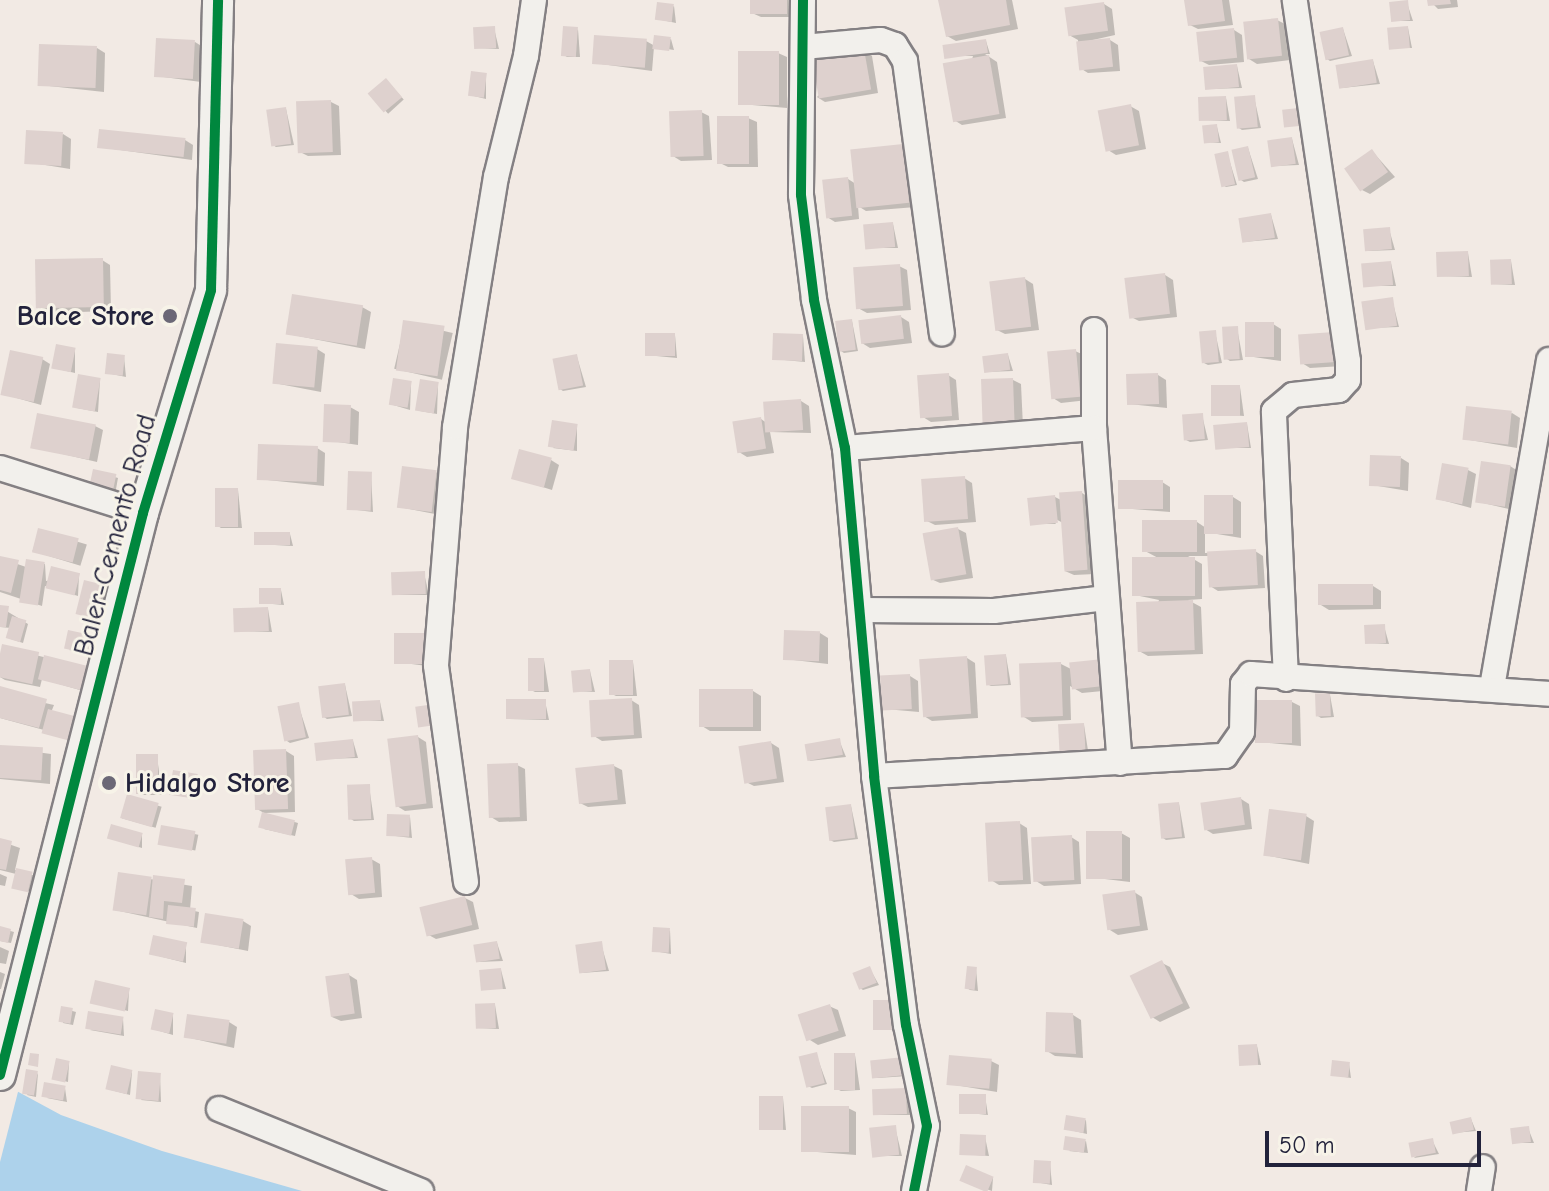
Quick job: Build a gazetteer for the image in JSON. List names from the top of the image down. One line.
{"streets":{"street":["Baler-Cemento Road"]},"places":["Balce Store","Hidalgo Store"],"scale_bar":"50 m"}
